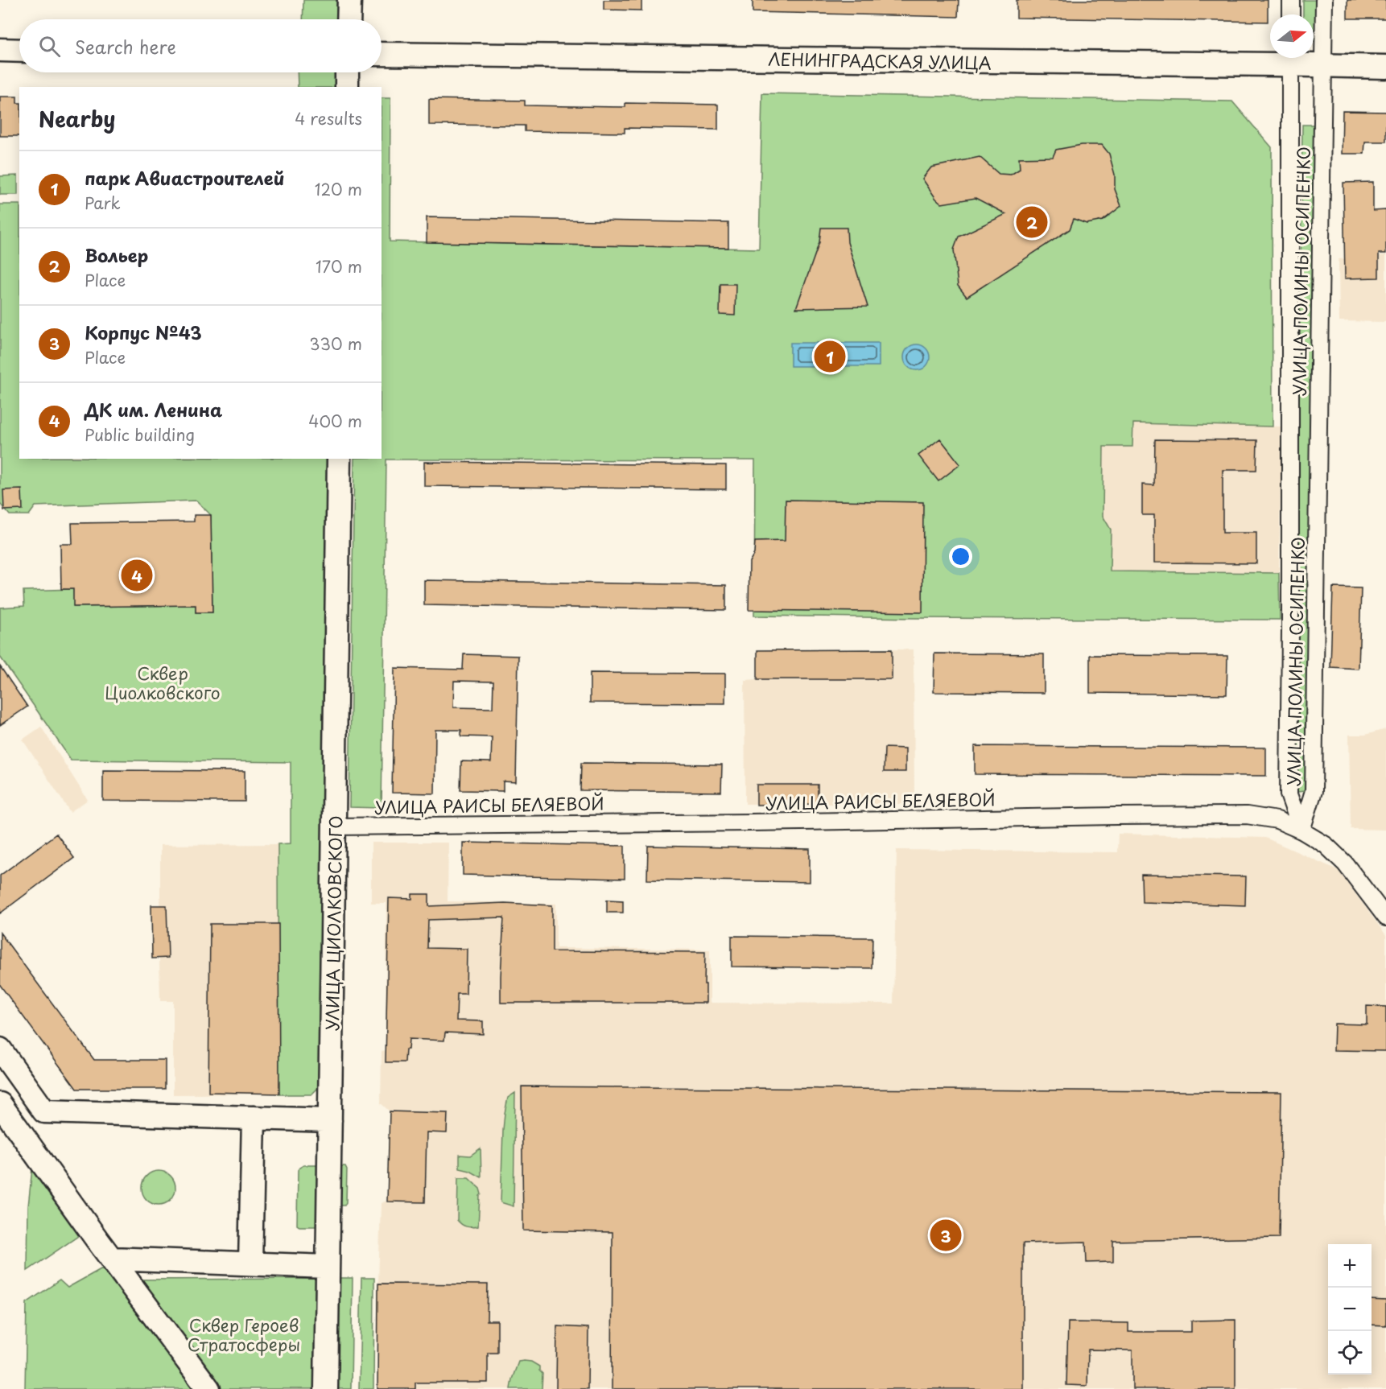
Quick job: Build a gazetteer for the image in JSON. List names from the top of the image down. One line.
{"streets":{"street":["ЛЕНИНГРАДСКАЯ УЛИЦА","УЛИЦА ПОЛИНЫ ОСИПЕНКО","УЛИЦА РАИСЫ БЕЛЯЕВОЙ","УЛИЦА ЦИОЛКОВСКОГО"]},"crossings":[["ЛЕНИНГРАДСКАЯ УЛИЦА","УЛИЦА ПОЛИНЫ ОСИПЕНКО"],["УЛИЦА ПОЛИНЫ ОСИПЕНКО","УЛИЦА РАИСЫ БЕЛЯЕВОЙ"],["УЛИЦА РАИСЫ БЕЛЯЕВОЙ","УЛИЦА ЦИОЛКОВСКОГО"]],"parks":["Сквер Циолковского","Сквер Героев Стратосферы"],"north":"right","page":{"search":"Search here","heading":["Nearby","4 results"],"list":[{"mark":"1","name":"парк Авиастроителей","note":"Park","value":"120 m"},{"mark":"2","name":"Вольер","note":"Place","value":"170 m"},{"mark":"3","name":"Корпус №43","note":"Place","value":"330 m"},{"mark":"4","name":"ДК им. Ленина","note":"Public building","value":"400 m"}],"pins":["2","1","4","3"],"map_buttons":["+","−"]}}
